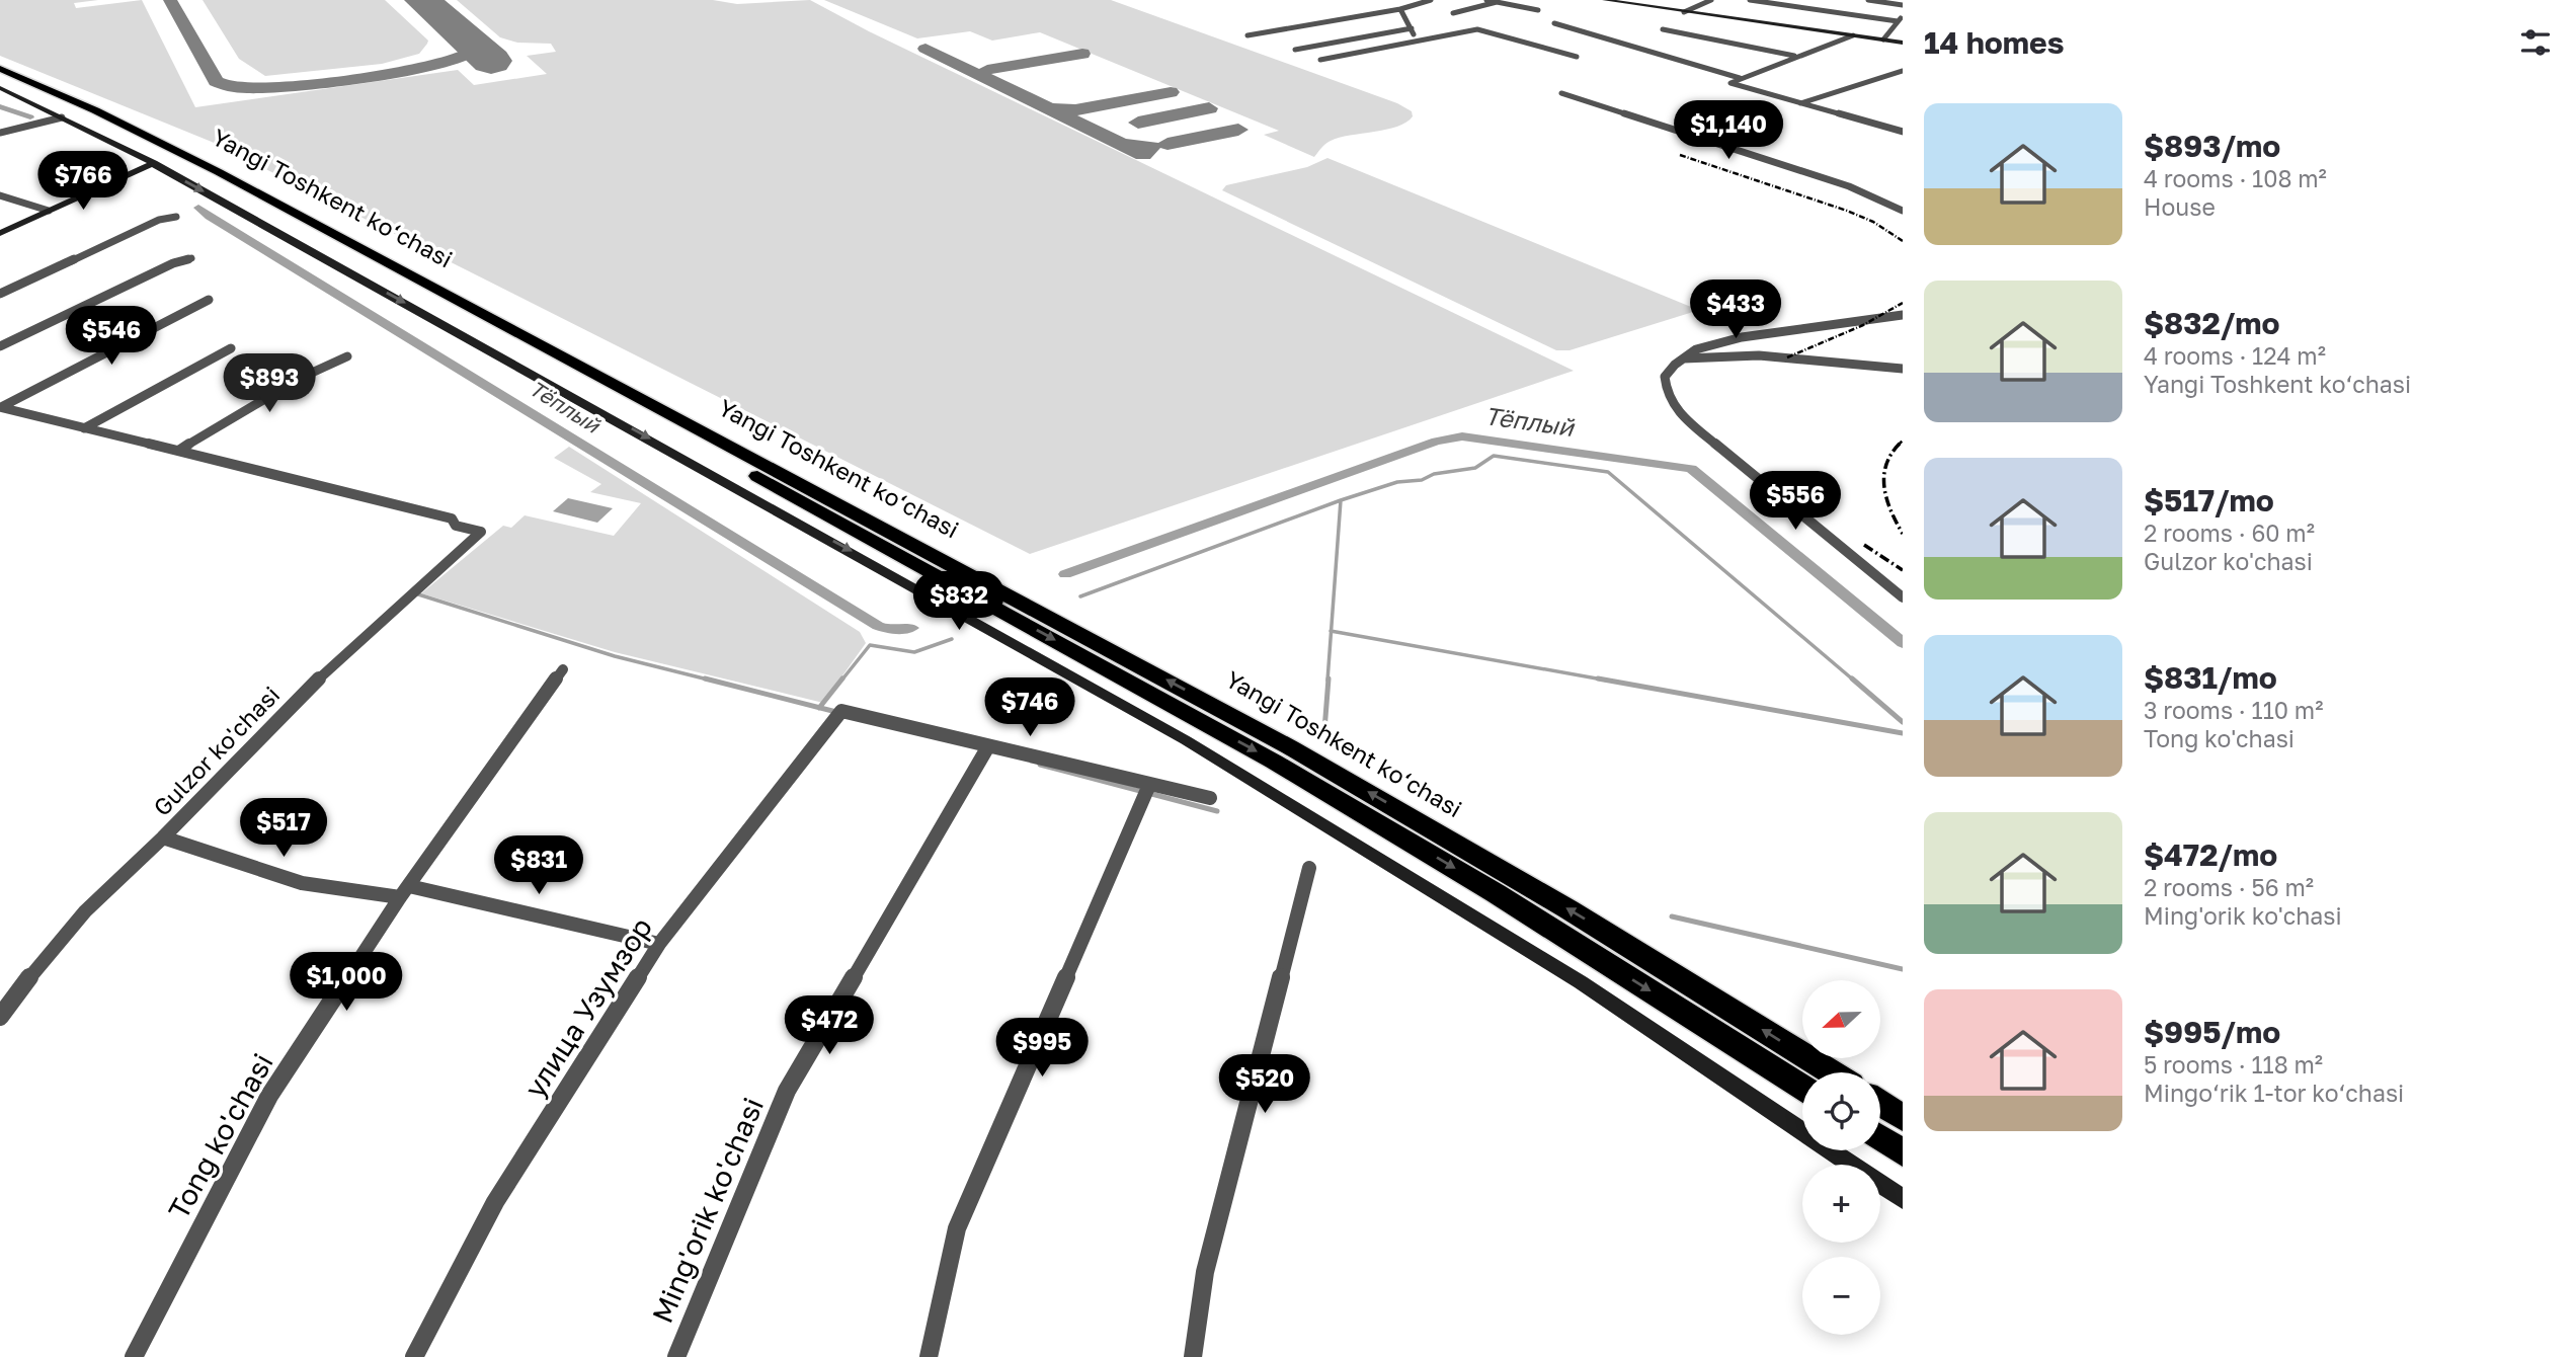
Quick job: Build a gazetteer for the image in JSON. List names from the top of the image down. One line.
{"streets":{"highway":["Yangi Toshkent ko‘chasi"],"street":["Gulzor ko'chasi","улица Узумзор","Tong ko'chasi","Ming'orik ko'chasi"]},"crossings":[["улица Узумзор","Ming'orik ko'chasi"]],"water":["Тёплый"],"north":"left","page":{"heading":"14 homes","list":[{"name":"$893/mo","note":"4 rooms · 108 m² · House"},{"name":"$832/mo","note":"4 rooms · 124 m² · Yangi Toshkent ko‘chasi"},{"name":"$517/mo","note":"2 rooms · 60 m² · Gulzor ko'chasi"},{"name":"$831/mo","note":"3 rooms · 110 m² · Tong ko'chasi"},{"name":"$472/mo","note":"2 rooms · 56 m² · Ming'orik ko'chasi"},{"name":"$995/mo","note":"5 rooms · 118 m² · Mingo‘rik 1-tor ko‘chasi"}],"price":["$1,140","$766","$433","$546","$893","$556","$832","$746","$517","$831","$1,000","$472","$995","$520"],"map_buttons":["+","−"]}}
